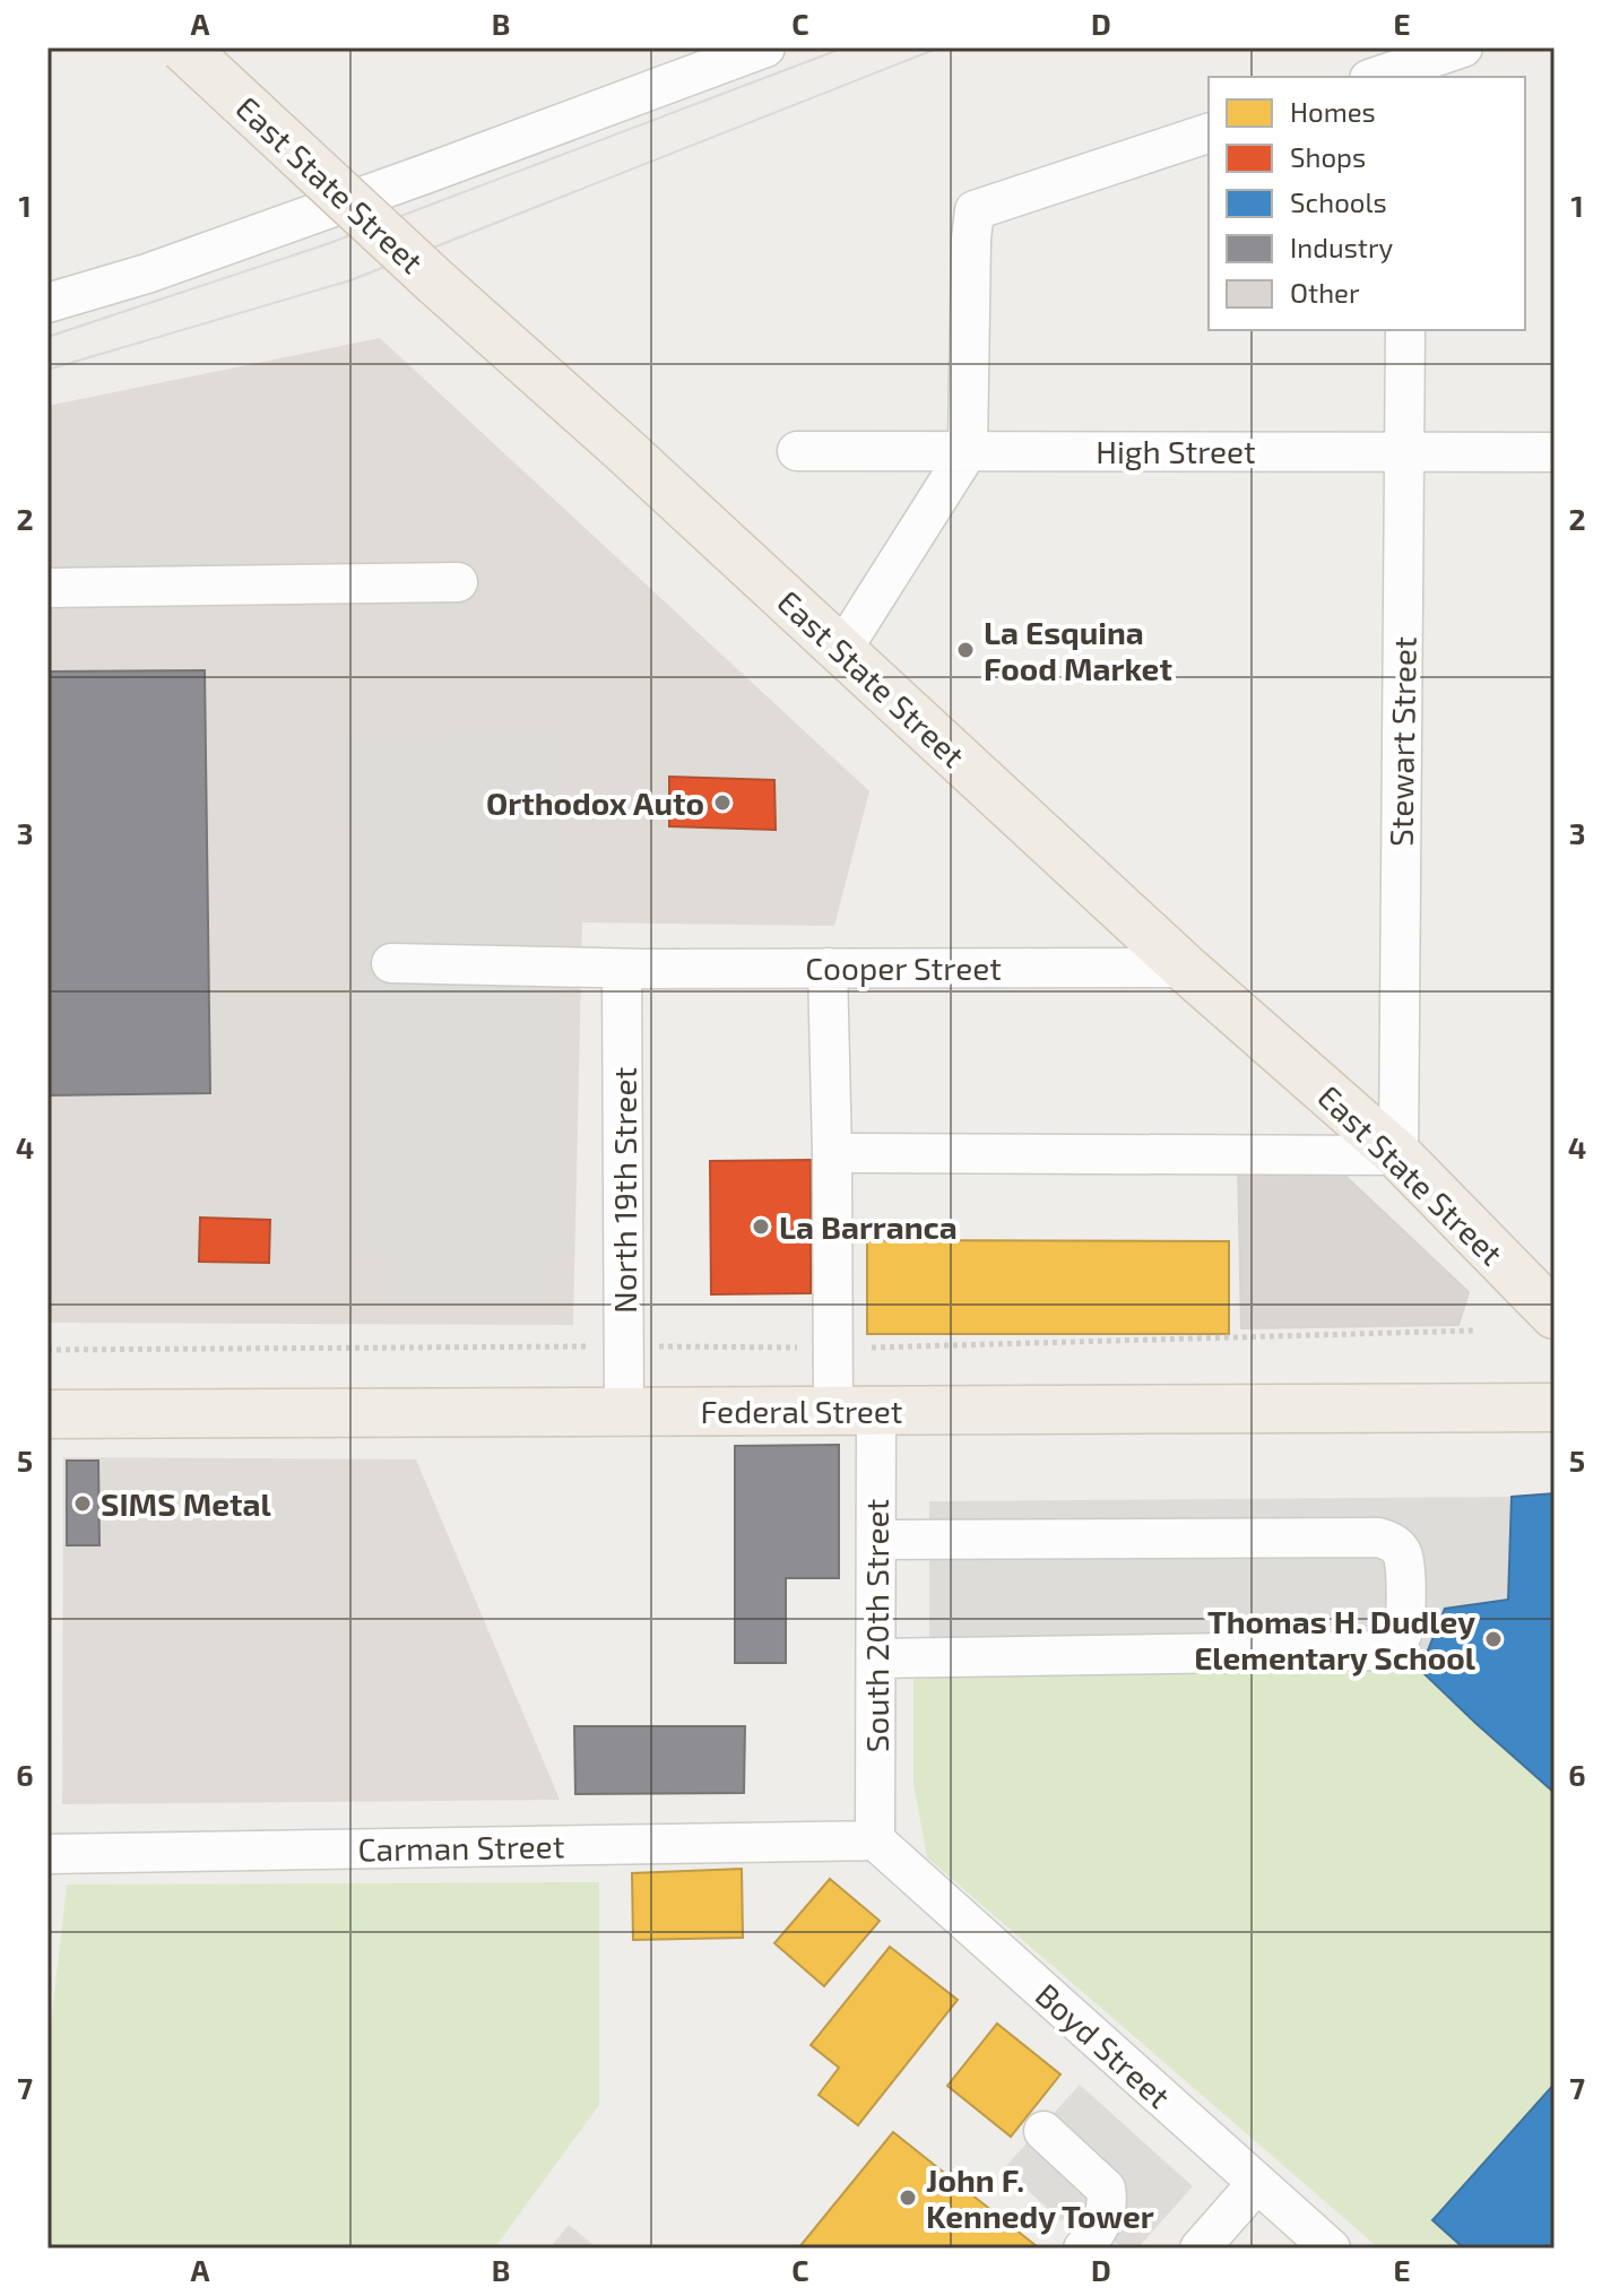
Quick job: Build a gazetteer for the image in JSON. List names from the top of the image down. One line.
{"streets":{"main road":["East State Street","Federal Street"],"street":["High Street","Stewart Street","Cooper Street","North 19th Street","South 20th Street","Carman Street","Boyd Street"]},"crossings":[["East State Street","Stewart Street"],["East State Street","Cooper Street"],["High Street","Stewart Street"],["Cooper Street","North 19th Street"],["Cooper Street","South 20th Street"],["North 19th Street","Federal Street"],["Federal Street","South 20th Street"],["South 20th Street","Carman Street"],["South 20th Street","Boyd Street"],["Carman Street","Boyd Street"]],"places":["La Esquina Food Market","Orthodox Auto","La Barranca","SIMS Metal","Thomas H. Dudley Elementary School","John F. Kennedy Tower"],"legend":["Homes","Shops","Schools","Industry","Other"],"grid":{"columns":["A","B","C","D","E"],"rows":["1","2","3","4","5","6","7"]}}
